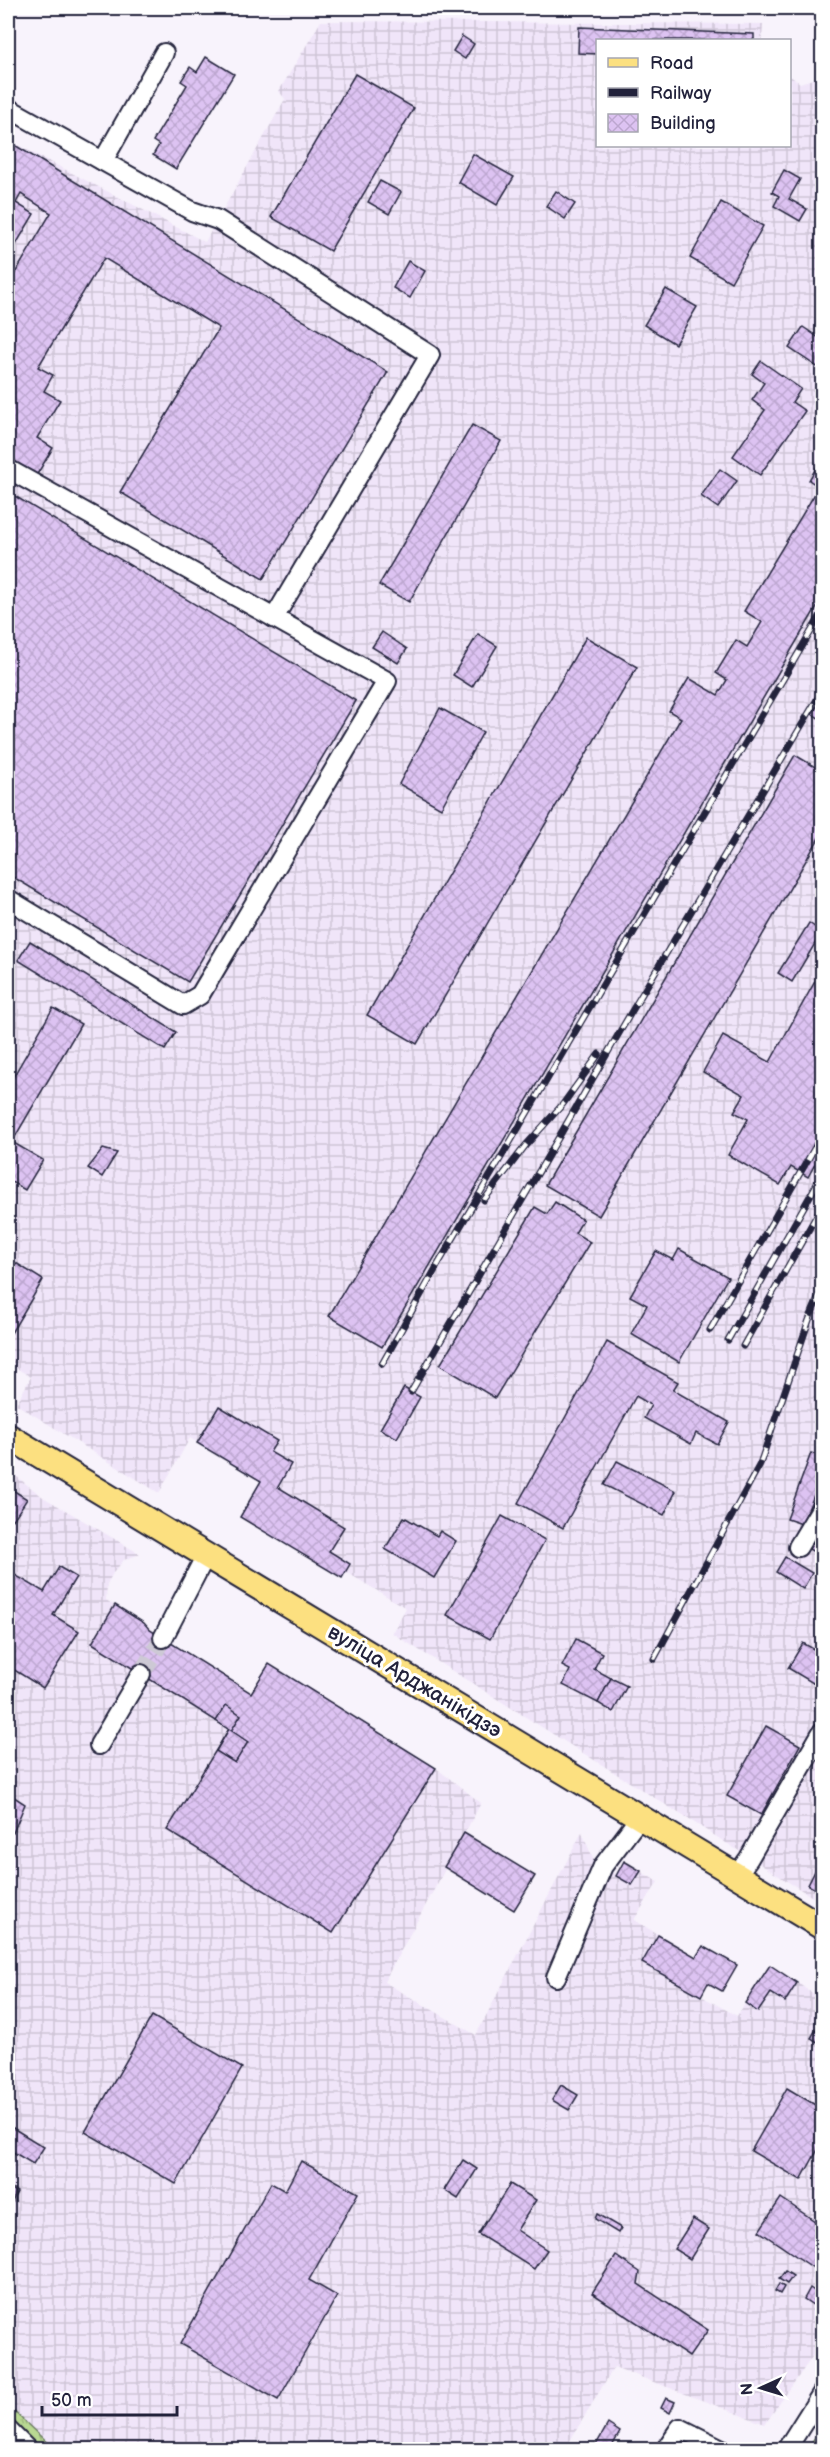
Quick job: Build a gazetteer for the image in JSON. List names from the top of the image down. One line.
{"streets":{"main road":["вуліца Арджанікідзэ"]},"legend":["Road","Railway","Building"],"scale_bar":"50 m","north":"left"}
